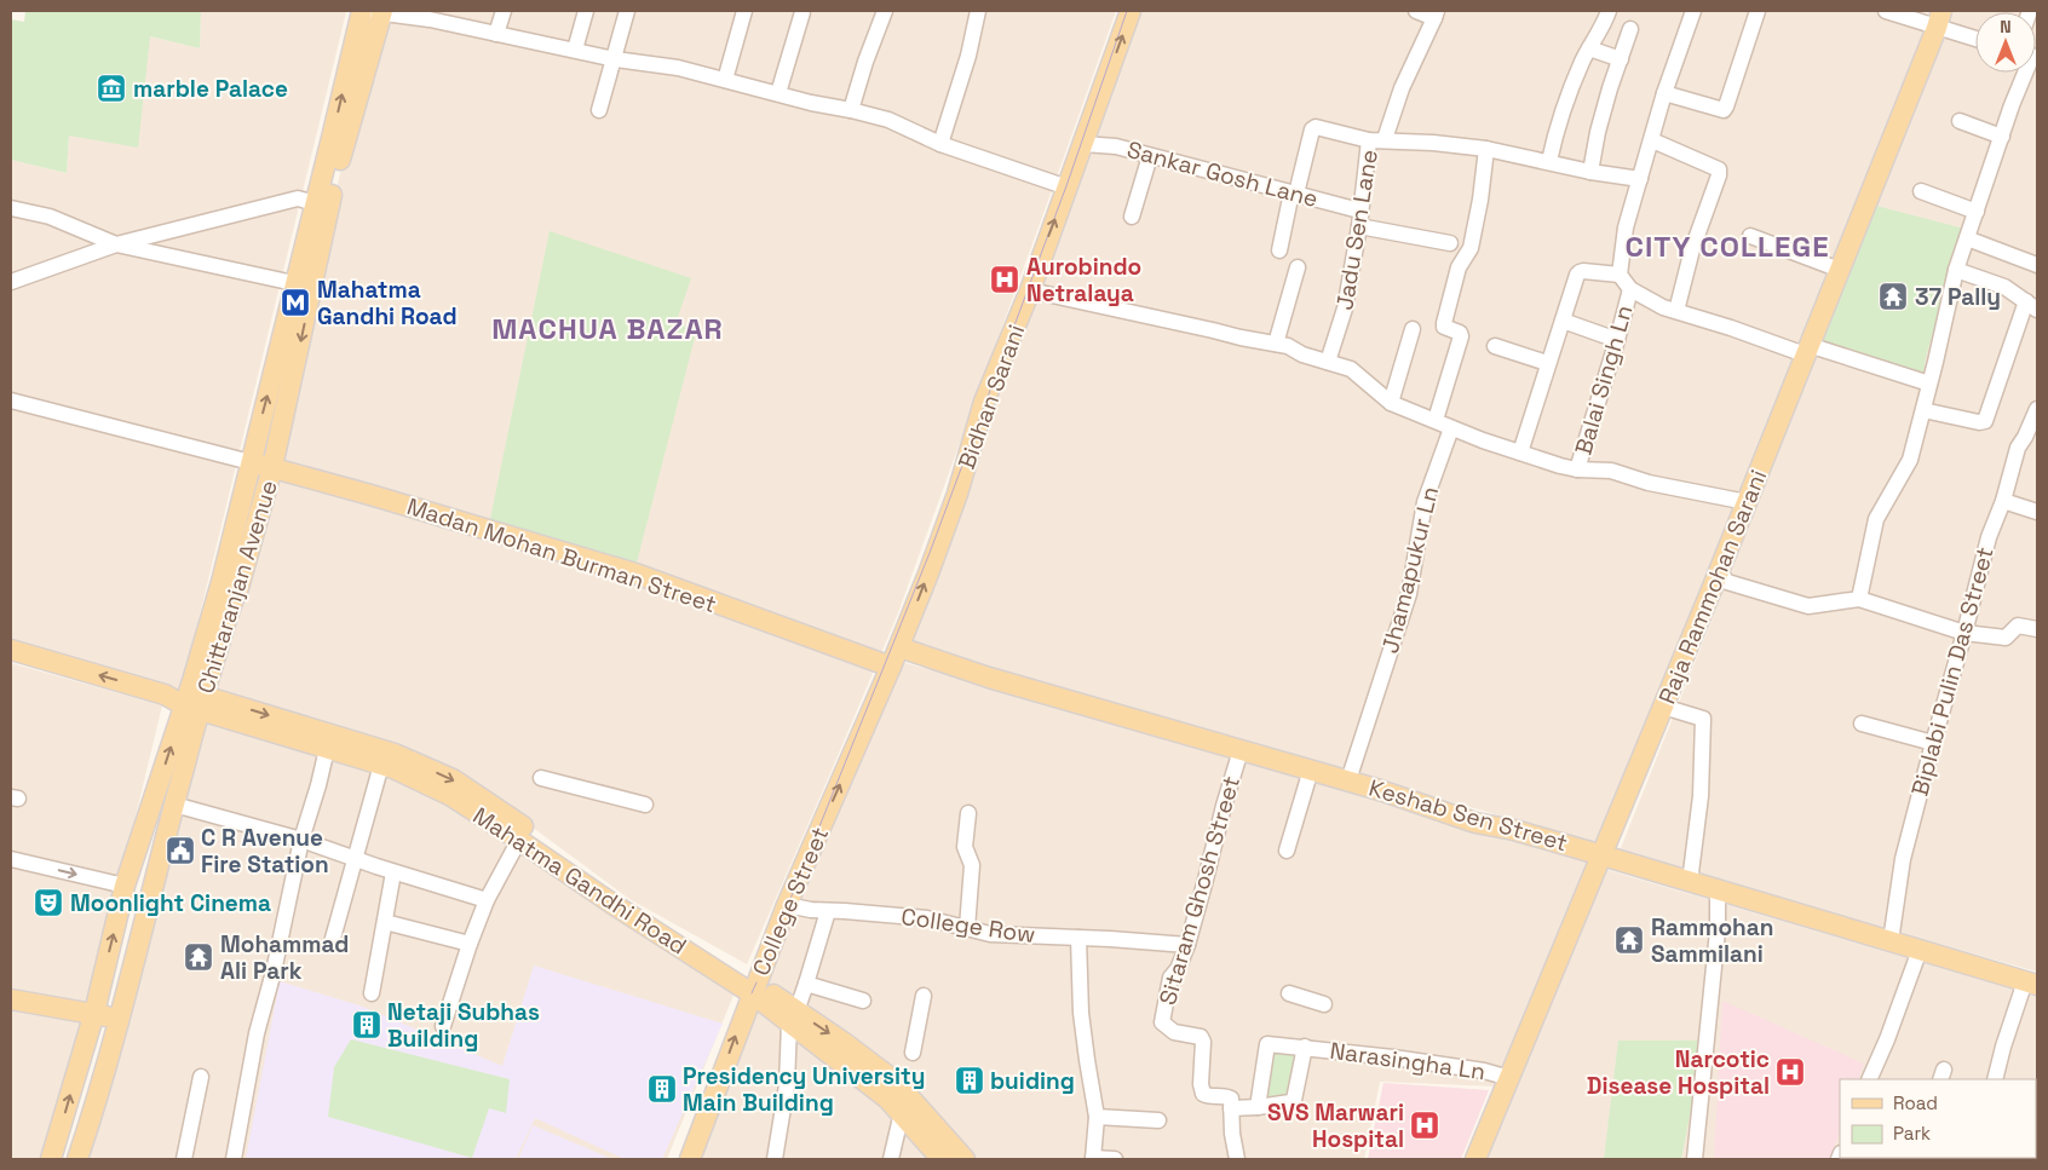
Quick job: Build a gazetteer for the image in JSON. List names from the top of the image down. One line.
{"streets":{"main road":["Bidhan Sarani","Madan Mohan Burman Street","Chittaranjan Avenue","Raja Rammohan Sarani","Keshab Sen Street","Mahatma Gandhi Road","College Street"],"street":["Sankar Gosh Lane","Jadu Sen Lane","Balai Singh Ln","Jhamapukur Ln","Biplabi Pulin Das Street","Sitaram Ghosh Street","College Row","Narasingha Ln"]},"crossings":[["Sankar Gosh Lane","Jadu Sen Lane"],["Sankar Gosh Lane","Bidhan Sarani"],["Bidhan Sarani","Keshab Sen Street"],["Bidhan Sarani","College Street"],["Madan Mohan Burman Street","Chittaranjan Avenue"],["Madan Mohan Burman Street","College Street"],["Jhamapukur Ln","Keshab Sen Street"],["Chittaranjan Avenue","Mahatma Gandhi Road"],["Raja Rammohan Sarani","Keshab Sen Street"],["Raja Rammohan Sarani","Narasingha Ln"],["Biplabi Pulin Das Street","Keshab Sen Street"],["Keshab Sen Street","Sitaram Ghosh Street"],["Keshab Sen Street","College Street"],["Mahatma Gandhi Road","College Street"],["Sitaram Ghosh Street","College Row"],["College Street","College Row"]],"one_way":["Bidhan Sarani","College Street"],"districts":["CITY COLLEGE","MACHUA BAZAR"],"places":{"museum":["marble Palace"],"hospital":["Aurobindo Netralaya","Narcotic Disease Hospital","SVS Marwari Hospital"],"temple":["37 Pally","Rammohan Sammilani","Mohammad Ali Park"],"metro station":["Mahatma Gandhi Road"],"public building":["C R Avenue Fire Station"],"theatre":["Moonlight Cinema"],"building":["Netaji Subhas Building","buiding","Presidency University Main Building"]},"legend":["Road","Park"],"north":"top"}
